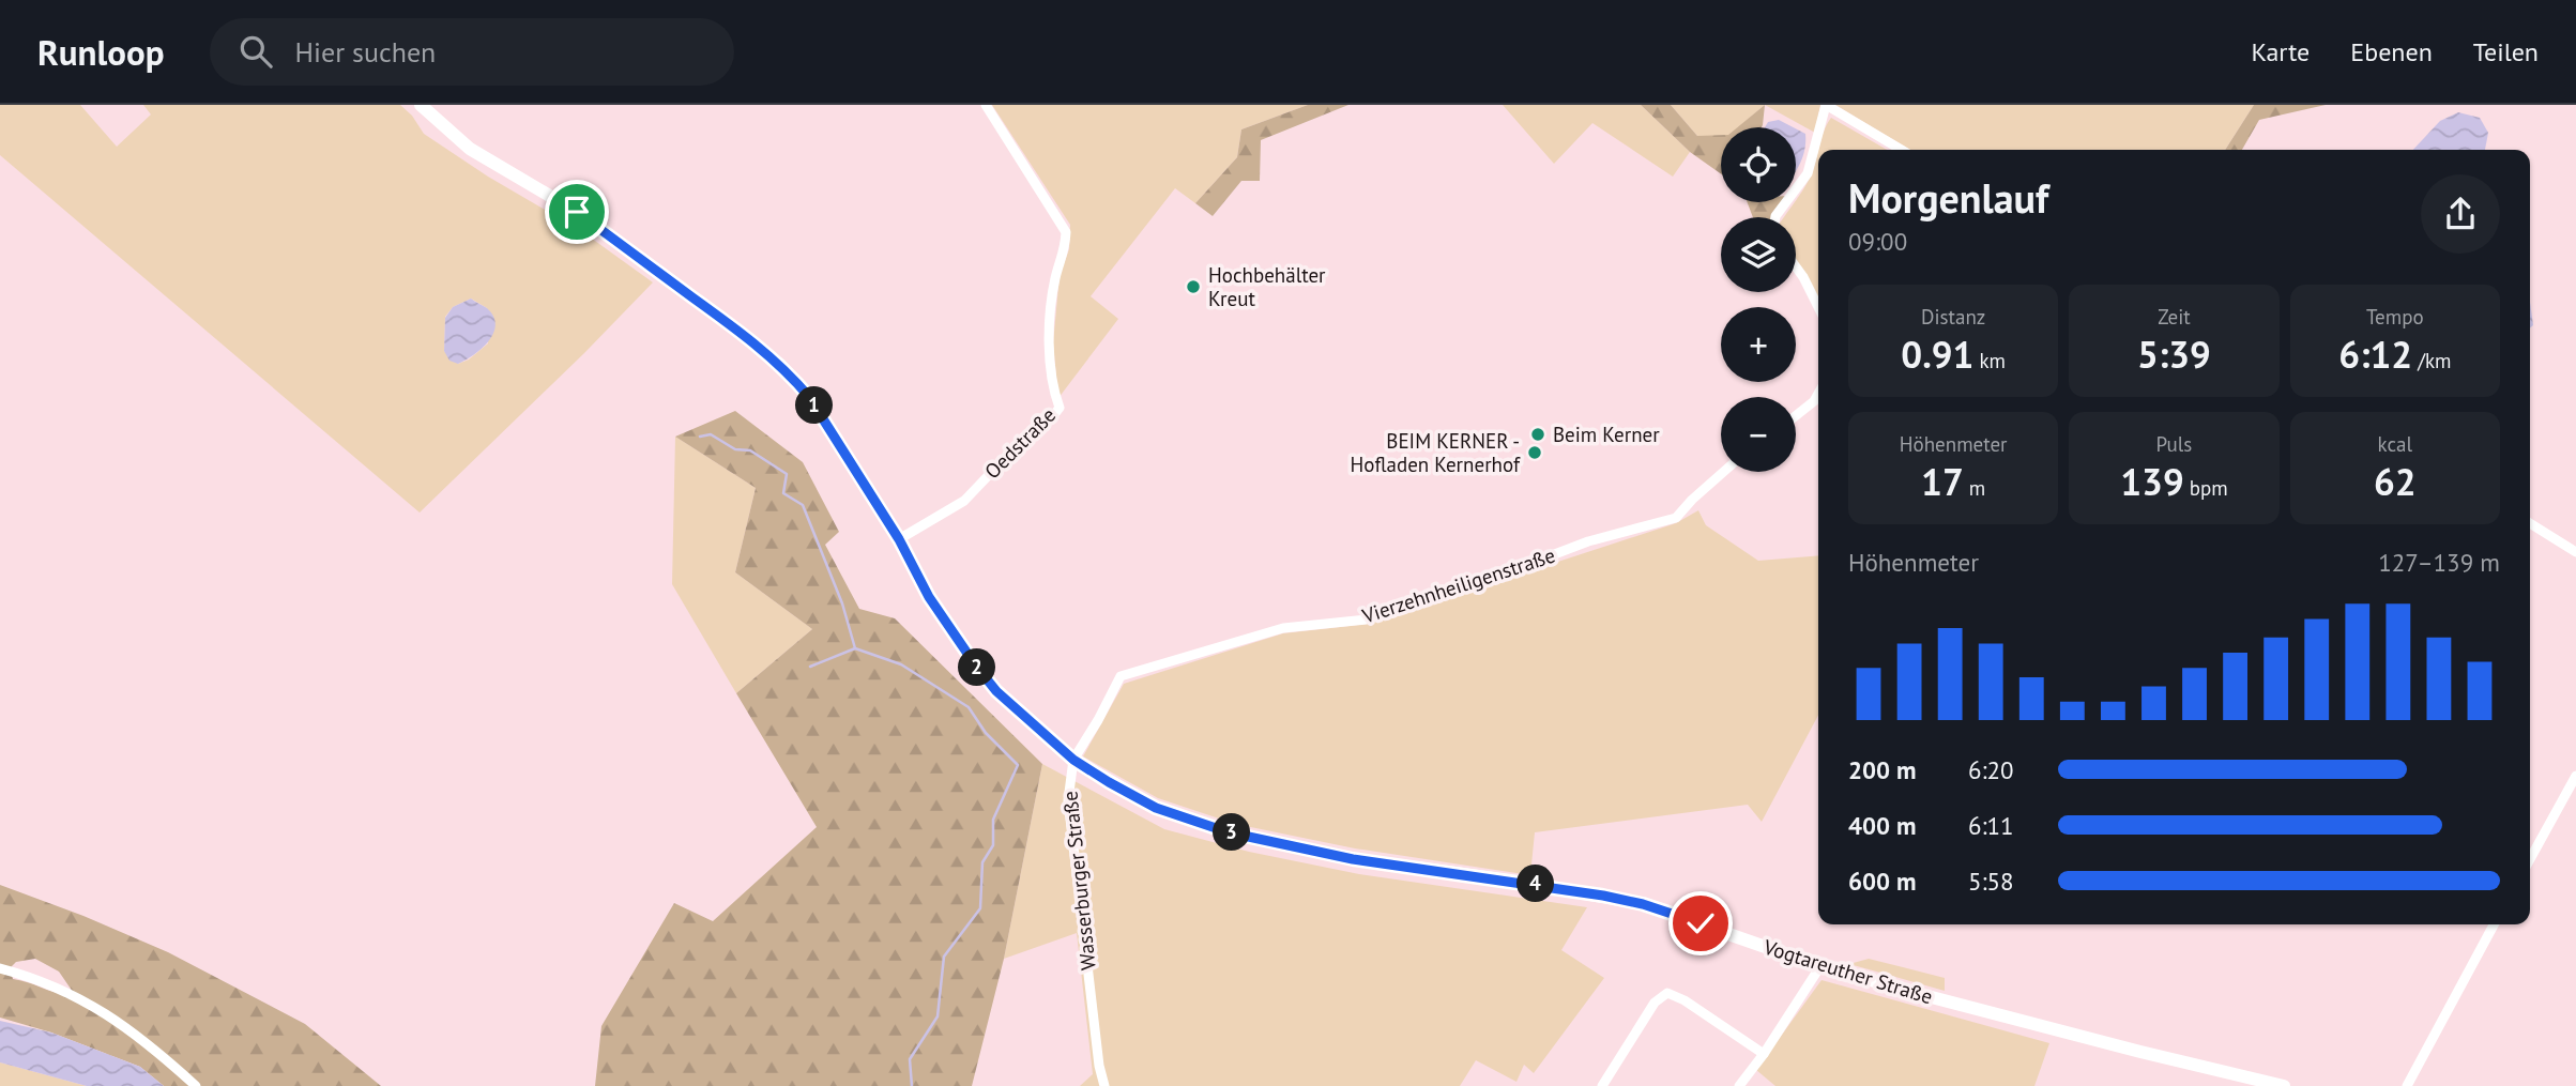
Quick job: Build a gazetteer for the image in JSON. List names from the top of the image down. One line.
{"streets":{"main road":["Vogtareuther Straße"],"street":["Oedstraße","Vierzehnheiligenstraße","Wasserburger Straße"]},"crossings":[["Vierzehnheiligenstraße","Wasserburger Straße"],["Vierzehnheiligenstraße","Vogtareuther Straße"],["Wasserburger Straße","Vogtareuther Straße"]],"places":["Hochbehälter Kreut","Beim Kerner","BEIM KERNER - Hofladen Kernerhof"],"page":{"header":"Runloop","search":"Hier suchen","nav":["Karte","Ebenen","Teilen"],"map_buttons":["+","−"],"heading":["Morgenlauf","09:00"],"stats":[["Distanz","0.91 km"],["Zeit","5:39"],["Tempo","6:12 /km"],["Höhenmeter","17 m"],["Puls","139 bpm"],["kcal","62"]],"pins":["1","2","3","4"],"chart":["Höhenmeter","127–139 m"],"list":[{"name":"200 m","note":"6:20"},{"name":"400 m","note":"6:11"},{"name":"600 m","note":"5:58"}]}}
